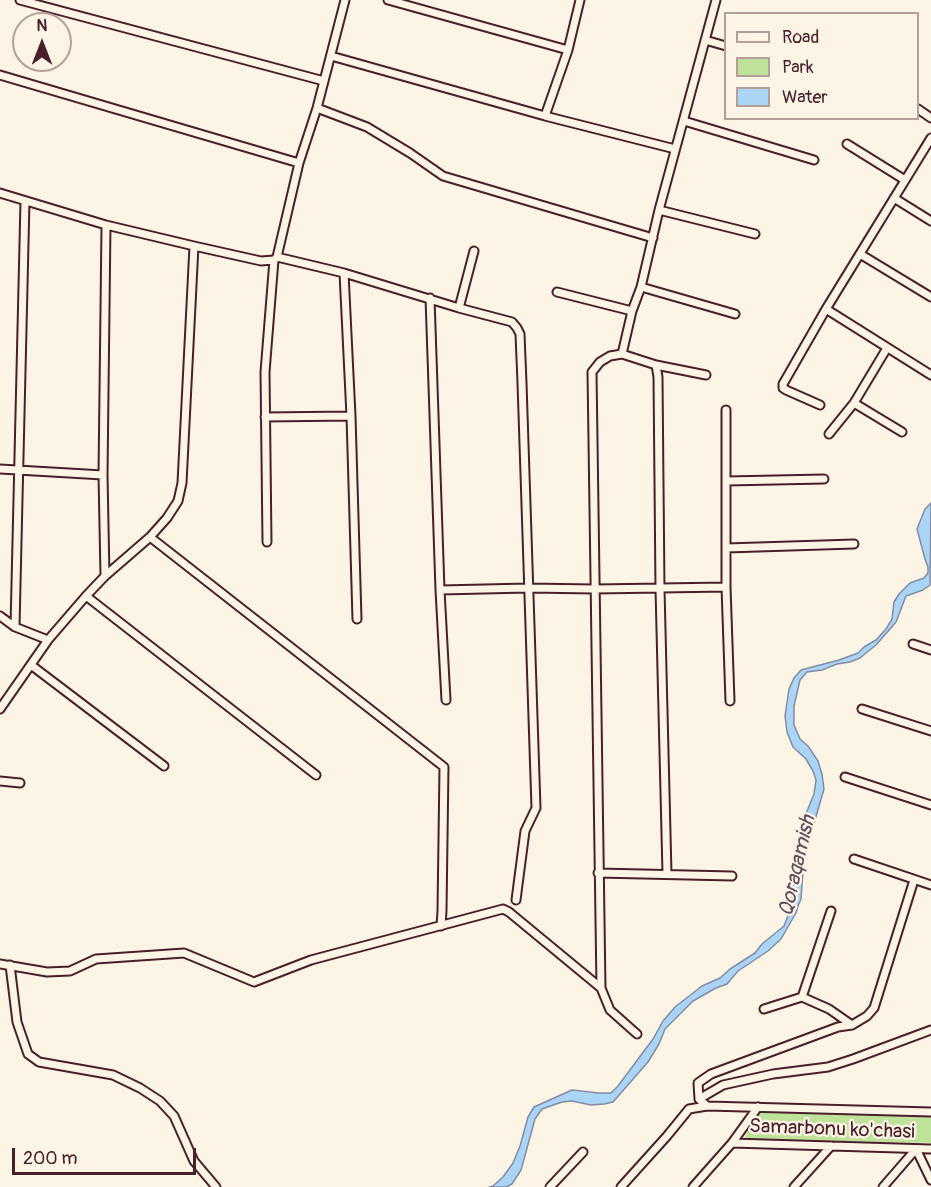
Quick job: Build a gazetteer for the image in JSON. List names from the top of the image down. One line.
{"streets":{"street":["Samarbonu ko'chasi"]},"water":["Qoraqamish"],"legend":["Road","Park","Water"],"scale_bar":"200 m","north":"top"}
